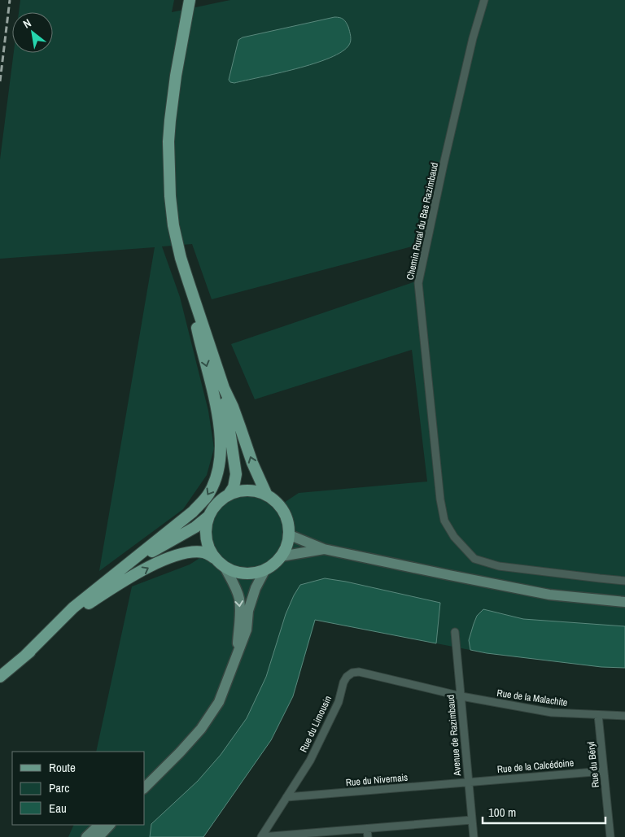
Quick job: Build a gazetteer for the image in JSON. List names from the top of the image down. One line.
{"streets":{"street":["Chemin Rural du Bas Razimbaud","Rue de la Malachite","Rue du Limousin","Avenue de Razimbaud","Rue du Béryl","Rue de la Calcédoine","Rue du Nivernais"]},"crossings":[["Rue de la Malachite","Rue du Limousin"],["Rue de la Malachite","Avenue de Razimbaud"],["Rue de la Malachite","Rue du Béryl"],["Rue du Limousin","Avenue de Razimbaud"],["Rue du Limousin","Rue du Nivernais"],["Avenue de Razimbaud","Rue de la Calcédoine"],["Avenue de Razimbaud","Rue du Nivernais"],["Rue du Béryl","Rue de la Calcédoine"],["Rue de la Calcédoine","Rue du Nivernais"]],"legend":["Route","Parc","Eau"],"scale_bar":"100 m","north":"top left"}
